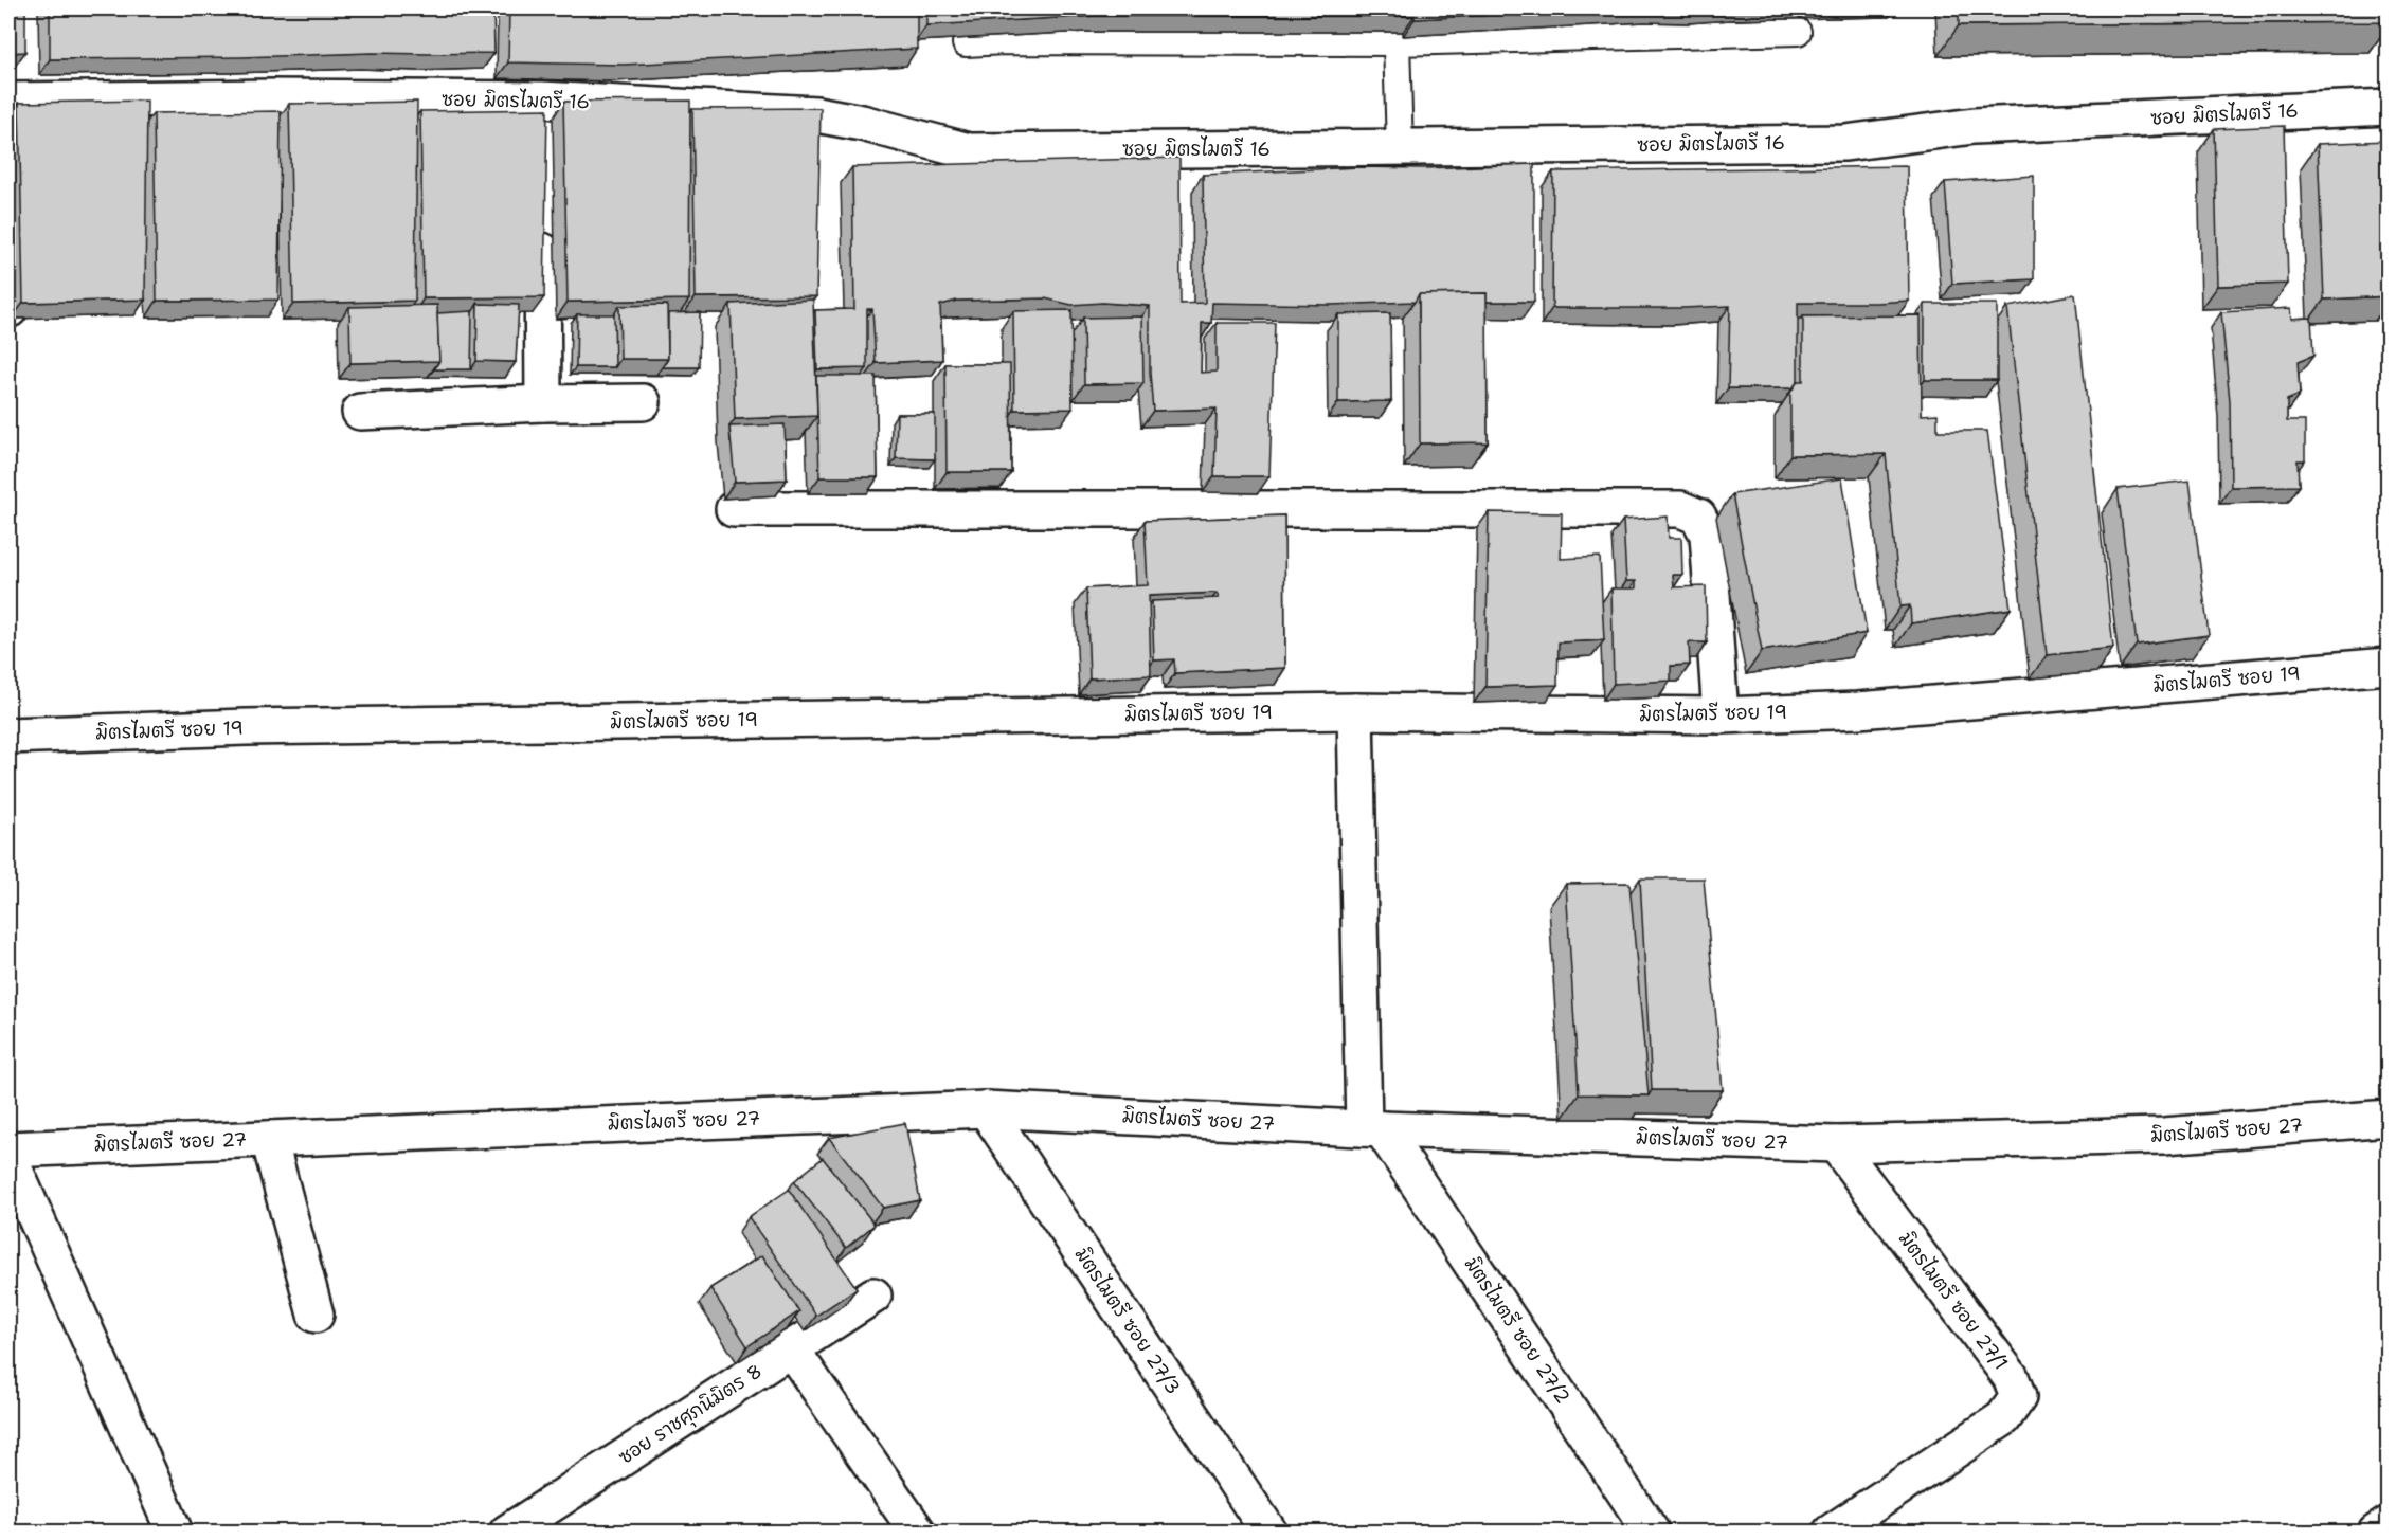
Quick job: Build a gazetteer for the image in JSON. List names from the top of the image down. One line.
{"streets":{"street":["ซอย มิตรไมตรี 16","มิตรไมตรี ซอย 19","มิตรไมตรี ซอย 27","มิตรไมตรี ซอย 27/1","มิตรไมตรี ซอย 27/3","มิตรไมตรี ซอย 27/2","ซอย ราชศุภนิมิตร 8"]},"crossings":[["มิตรไมตรี ซอย 27","มิตรไมตรี ซอย 27/1"],["มิตรไมตรี ซอย 27","มิตรไมตรี ซอย 27/3"],["มิตรไมตรี ซอย 27","มิตรไมตรี ซอย 27/2"]]}
